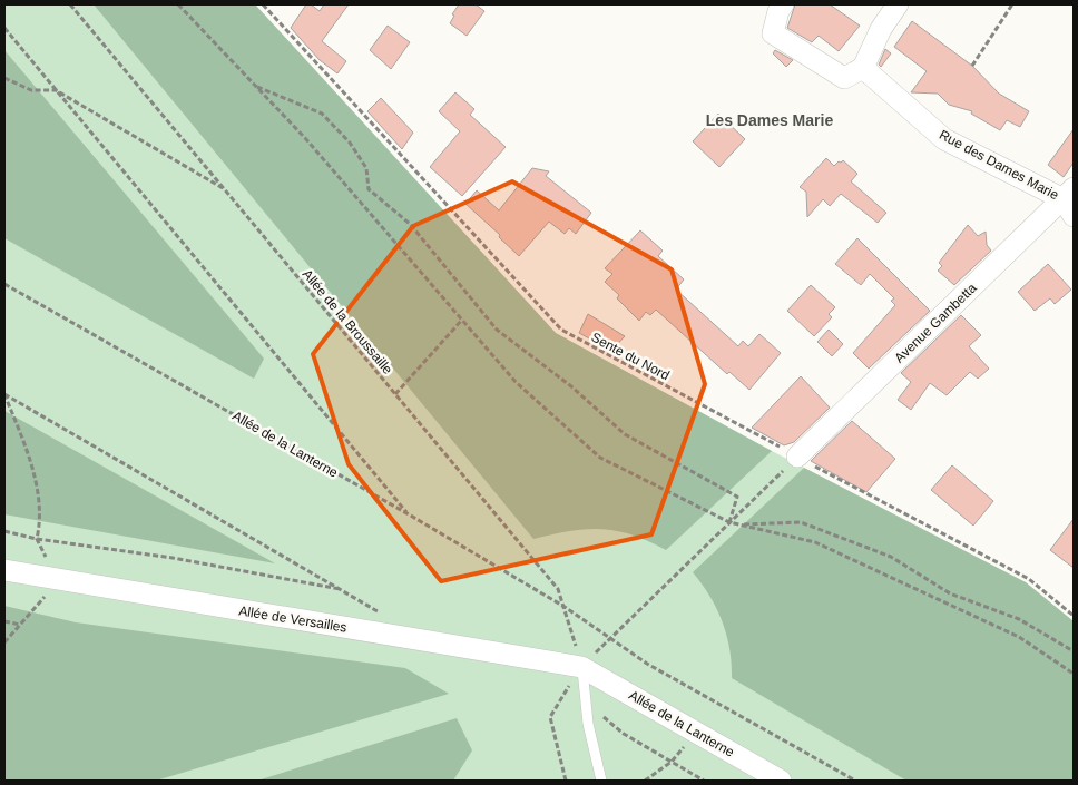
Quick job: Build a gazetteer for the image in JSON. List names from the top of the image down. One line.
{"streets":{"street":["Rue des Dames Marie","Avenue Gambetta","Allée de la Lanterne","Allée de Versailles"],"path":["Allée de la Broussaille","Sente du Nord"]},"crossings":[["Rue des Dames Marie","Avenue Gambetta"],["Allée de la Broussaille","Allée de la Lanterne"],["Allée de la Broussaille","Allée de Versailles"],["Avenue Gambetta","Sente du Nord"],["Allée de la Lanterne","Allée de Versailles"]],"districts":["Les Dames Marie"]}
